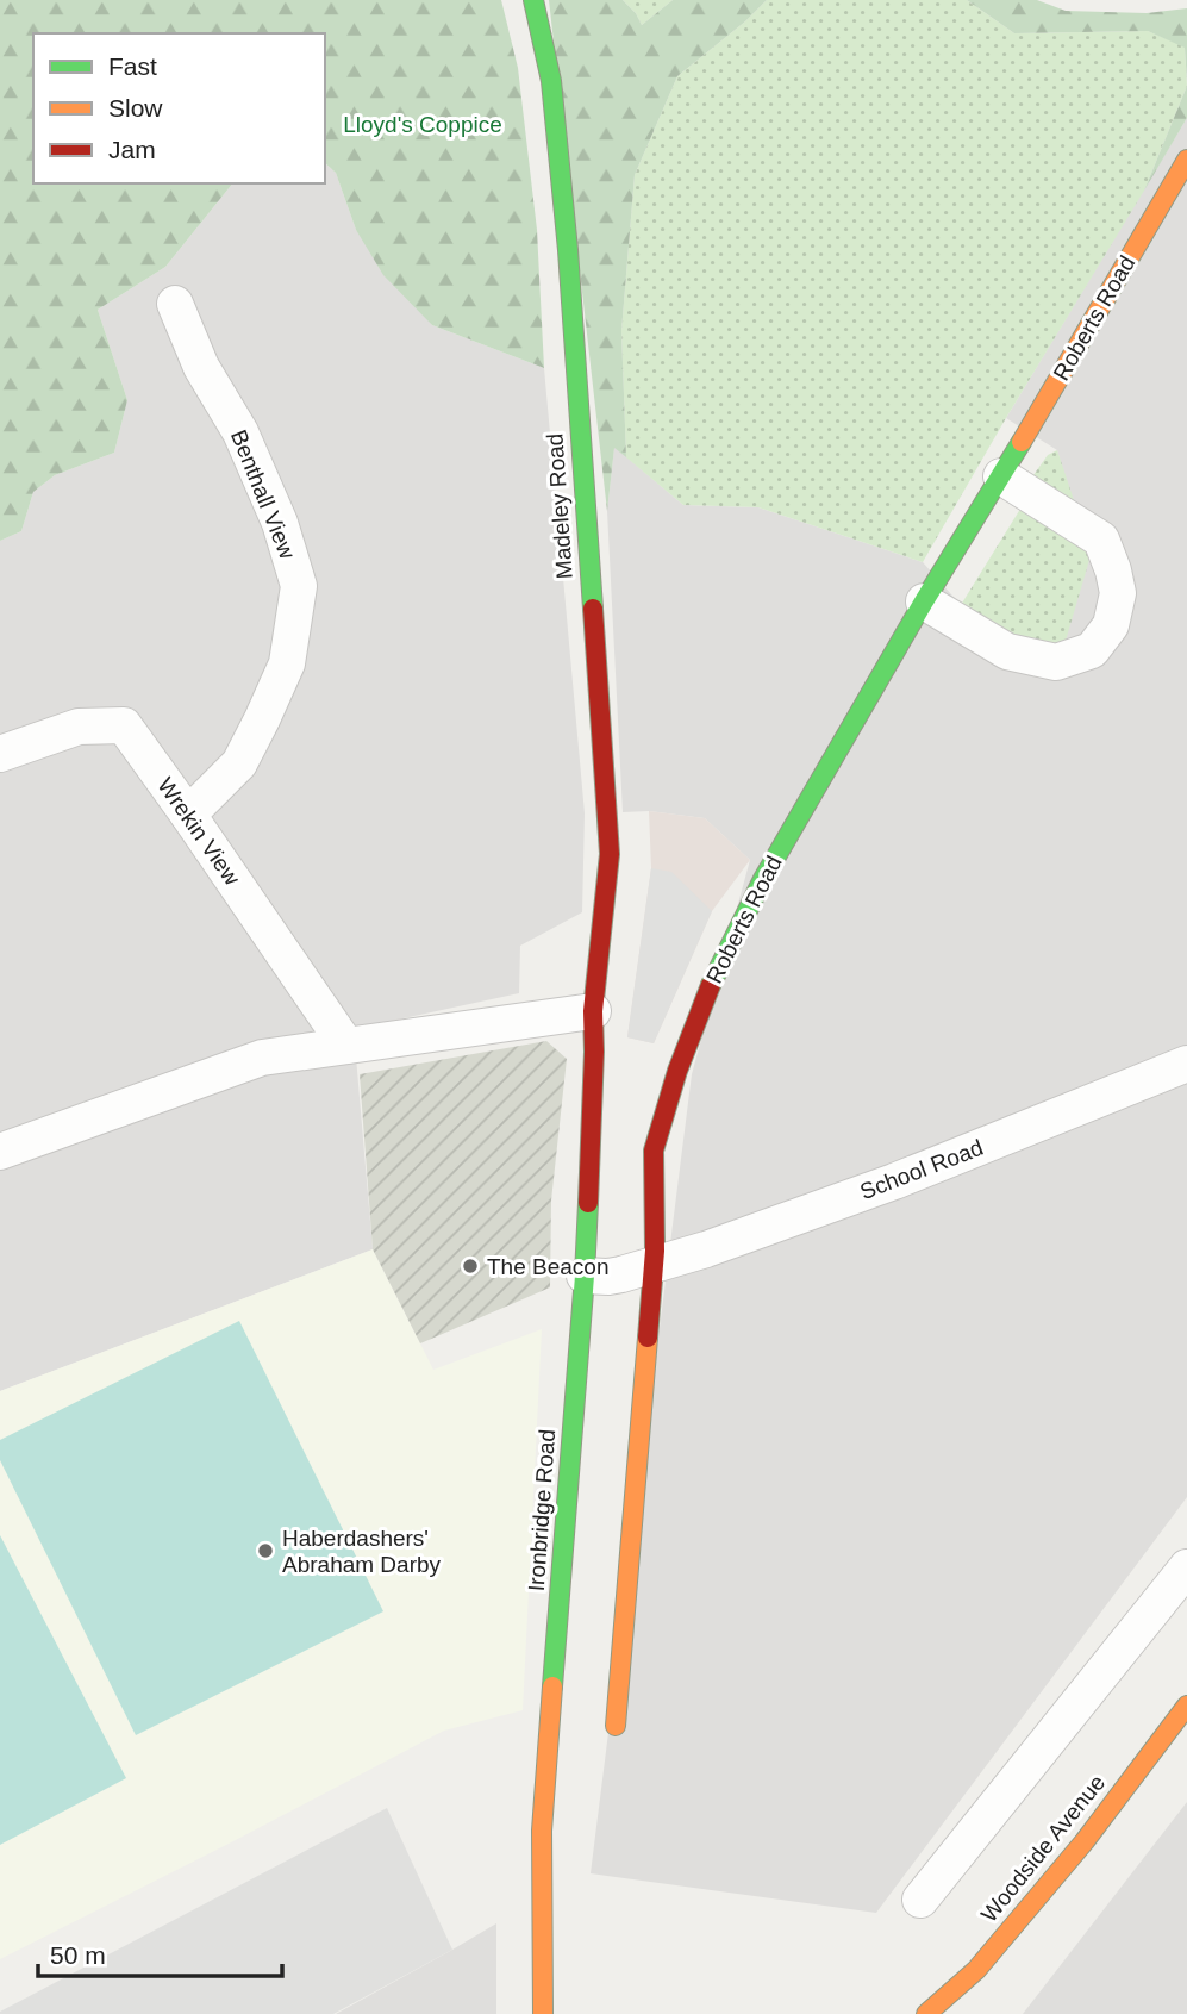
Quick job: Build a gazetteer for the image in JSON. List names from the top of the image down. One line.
{"streets":{"street":["Roberts Road","Benthall View","Madeley Road","Wrekin View","School Road","Ironbridge Road","Woodside Avenue"]},"crossings":[["Roberts Road","School Road"],["Benthall View","Wrekin View"],["Madeley Road","Ironbridge Road"],["School Road","Ironbridge Road"]],"parks":["Lloyd's Coppice"],"places":["The Beacon","Haberdashers' Abraham Darby"],"legend":["Fast","Slow","Jam"],"scale_bar":"50 m"}
